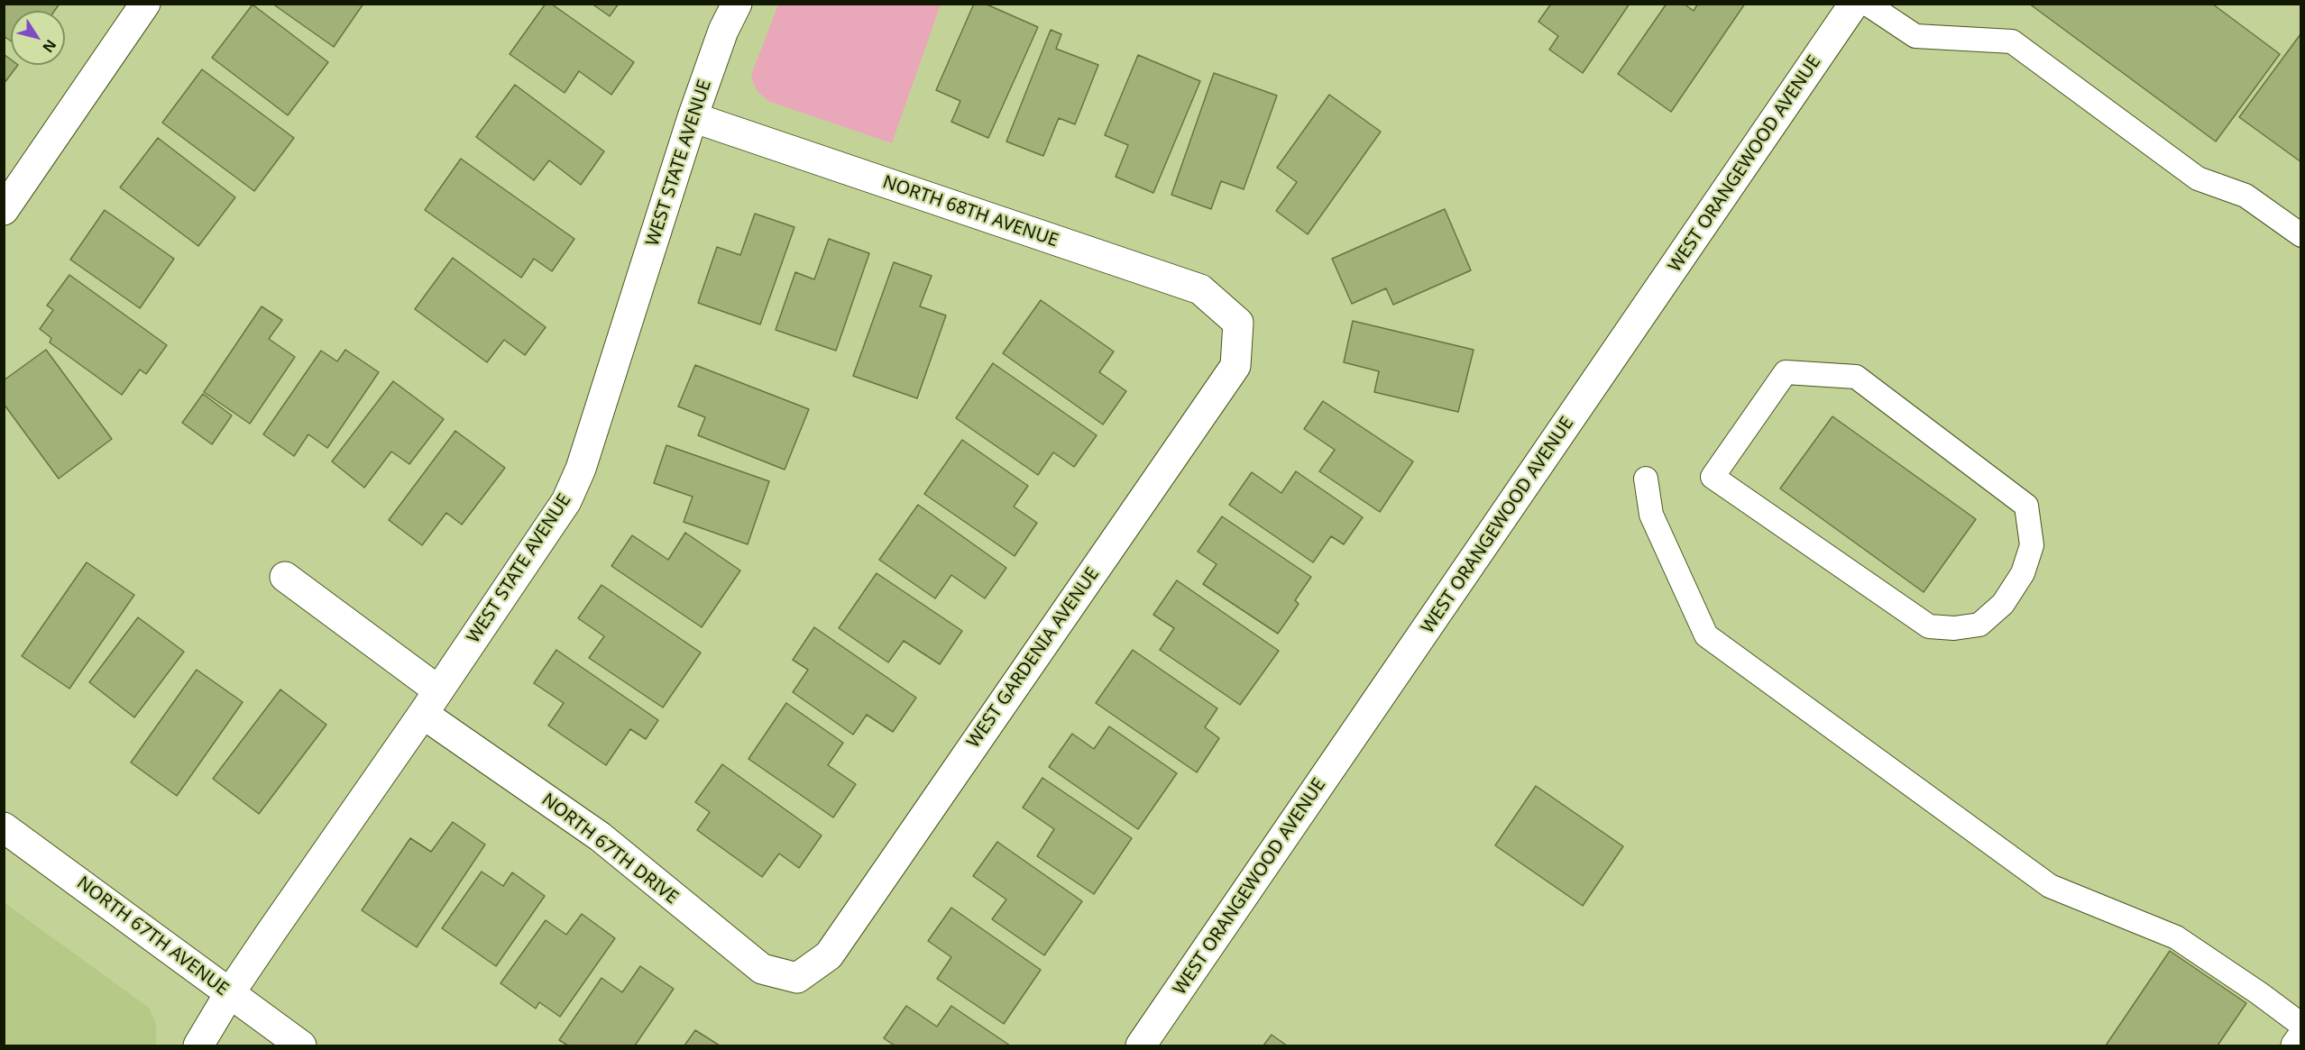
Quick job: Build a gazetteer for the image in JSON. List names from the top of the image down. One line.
{"streets":{"street":["WEST STATE AVENUE","WEST ORANGEWOOD AVENUE","NORTH 68TH AVENUE","WEST GARDENIA AVENUE","NORTH 67TH DRIVE","NORTH 67TH AVENUE"]},"crossings":[["WEST STATE AVENUE","NORTH 68TH AVENUE"],["WEST STATE AVENUE","NORTH 67TH DRIVE"],["WEST STATE AVENUE","NORTH 67TH AVENUE"],["NORTH 68TH AVENUE","WEST GARDENIA AVENUE"],["WEST GARDENIA AVENUE","NORTH 67TH DRIVE"]],"north":"bottom right"}
